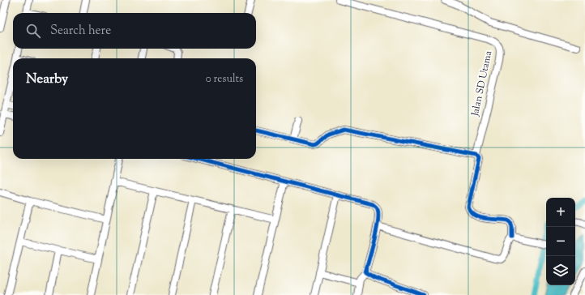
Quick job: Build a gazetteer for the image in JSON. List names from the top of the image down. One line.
{"streets":{"street":["Jalan SD Utama"]},"page":{"search":"Search here","heading":["Nearby","0 results"],"map_buttons":["+","−"]}}
